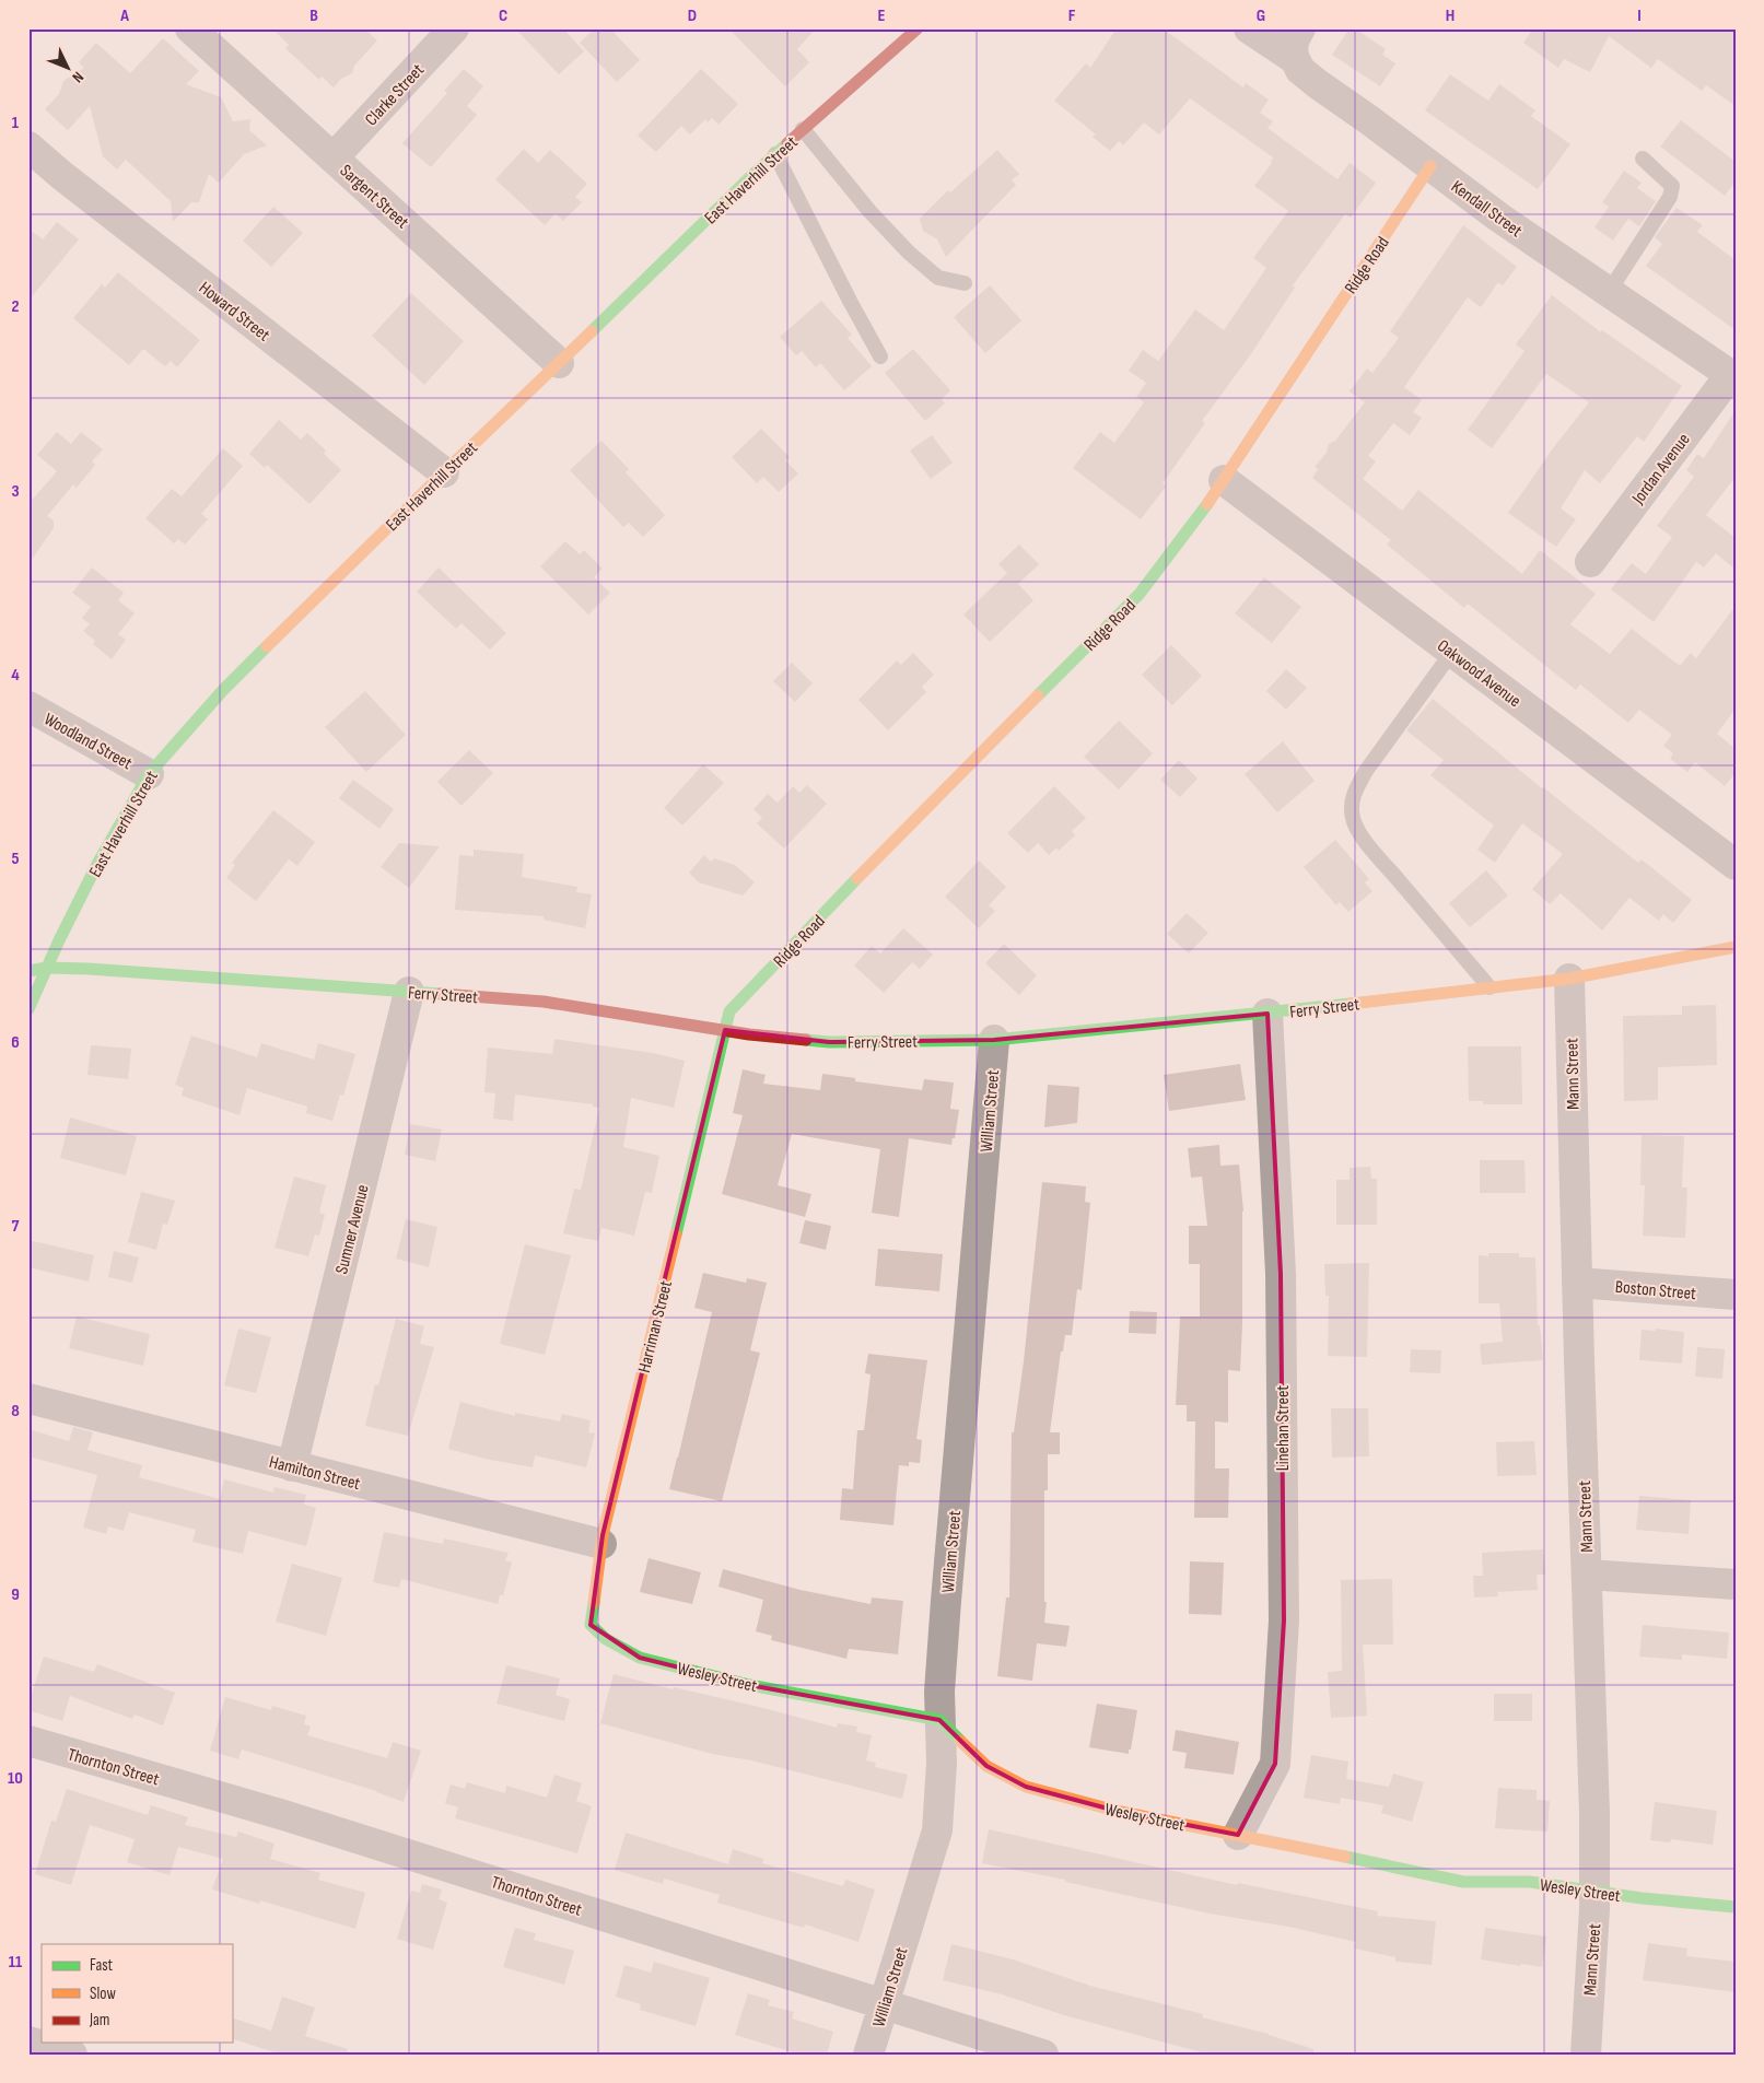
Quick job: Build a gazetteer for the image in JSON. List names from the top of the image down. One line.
{"streets":{"street":["Clarke Street","East Haverhill Street","Sargent Street","Kendall Street","Ridge Road","Howard Street","Jordan Avenue","Oakwood Avenue","Woodland Street","Ferry Street","Mann Street","William Street","Sumner Avenue","Boston Street","Harriman Street","Linehan Street","Hamilton Street","Wesley Street","Thornton Street"]},"crossings":[["Clarke Street","Sargent Street"],["East Haverhill Street","Sargent Street"],["East Haverhill Street","Howard Street"],["East Haverhill Street","Woodland Street"],["East Haverhill Street","Ferry Street"],["Kendall Street","Ridge Road"],["Kendall Street","Jordan Avenue"],["Ridge Road","Oakwood Avenue"],["Ridge Road","Ferry Street"],["Ridge Road","Harriman Street"],["Ferry Street","Mann Street"],["Ferry Street","William Street"],["Ferry Street","Sumner Avenue"],["Ferry Street","Harriman Street"],["Ferry Street","Linehan Street"],["Mann Street","Boston Street"],["Mann Street","Wesley Street"],["William Street","Wesley Street"],["William Street","Thornton Street"],["Sumner Avenue","Hamilton Street"],["Harriman Street","Hamilton Street"],["Harriman Street","Wesley Street"],["Linehan Street","Wesley Street"]],"legend":["Fast","Slow","Jam"],"north":"bottom right","grid":{"columns":["A","B","C","D","E","F","G","H","I"],"rows":["1","2","3","4","5","6","7","8","9","10","11"]}}
